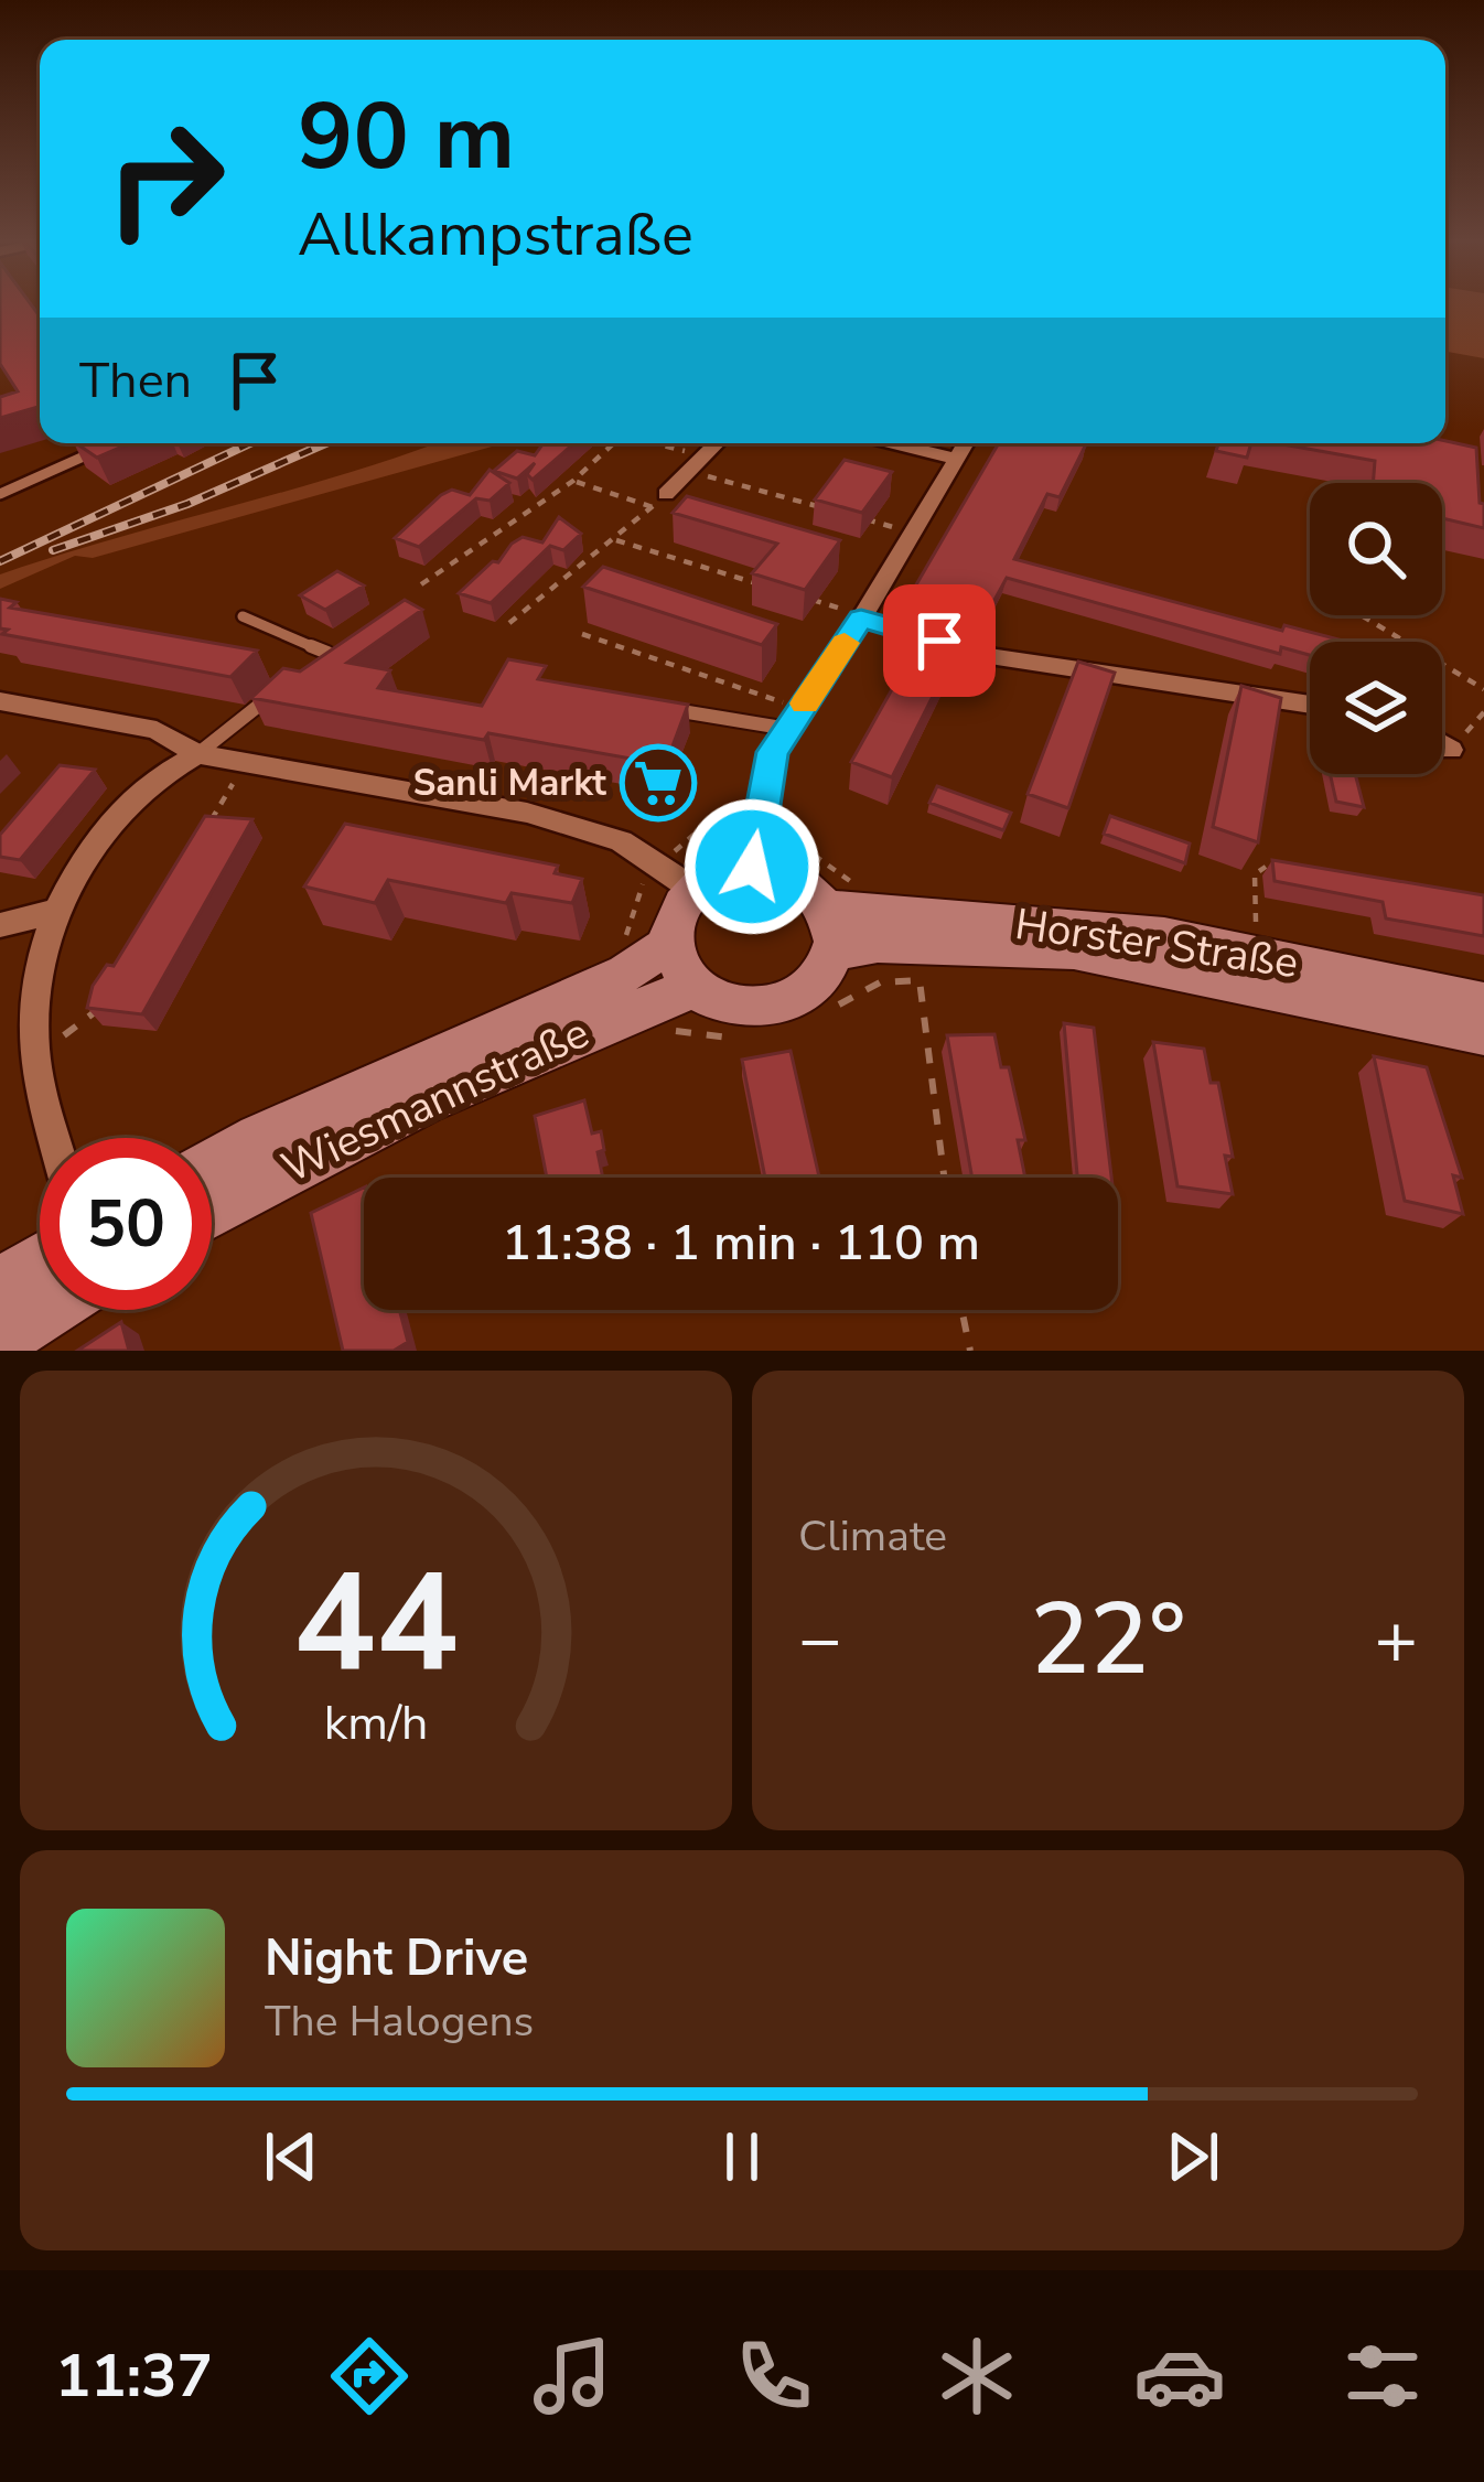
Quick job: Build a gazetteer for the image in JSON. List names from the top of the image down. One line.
{"streets":{"main road":["Horster Straße","Wiesmannstraße"]},"crossings":[["Horster Straße","Wiesmannstraße"]],"places":{"supermarket":["Sanli Markt"]},"page":{"turn":["90 m","Allkampstraße"],"then":"Then","limit":"50","trip":"11:38 · 1 min · 110 m","tile":"Climate","heat":["−","22°","+"],"song":["Night Drive","The Halogens"],"tabs":"11:37","gauge":["44","km/h"]}}
